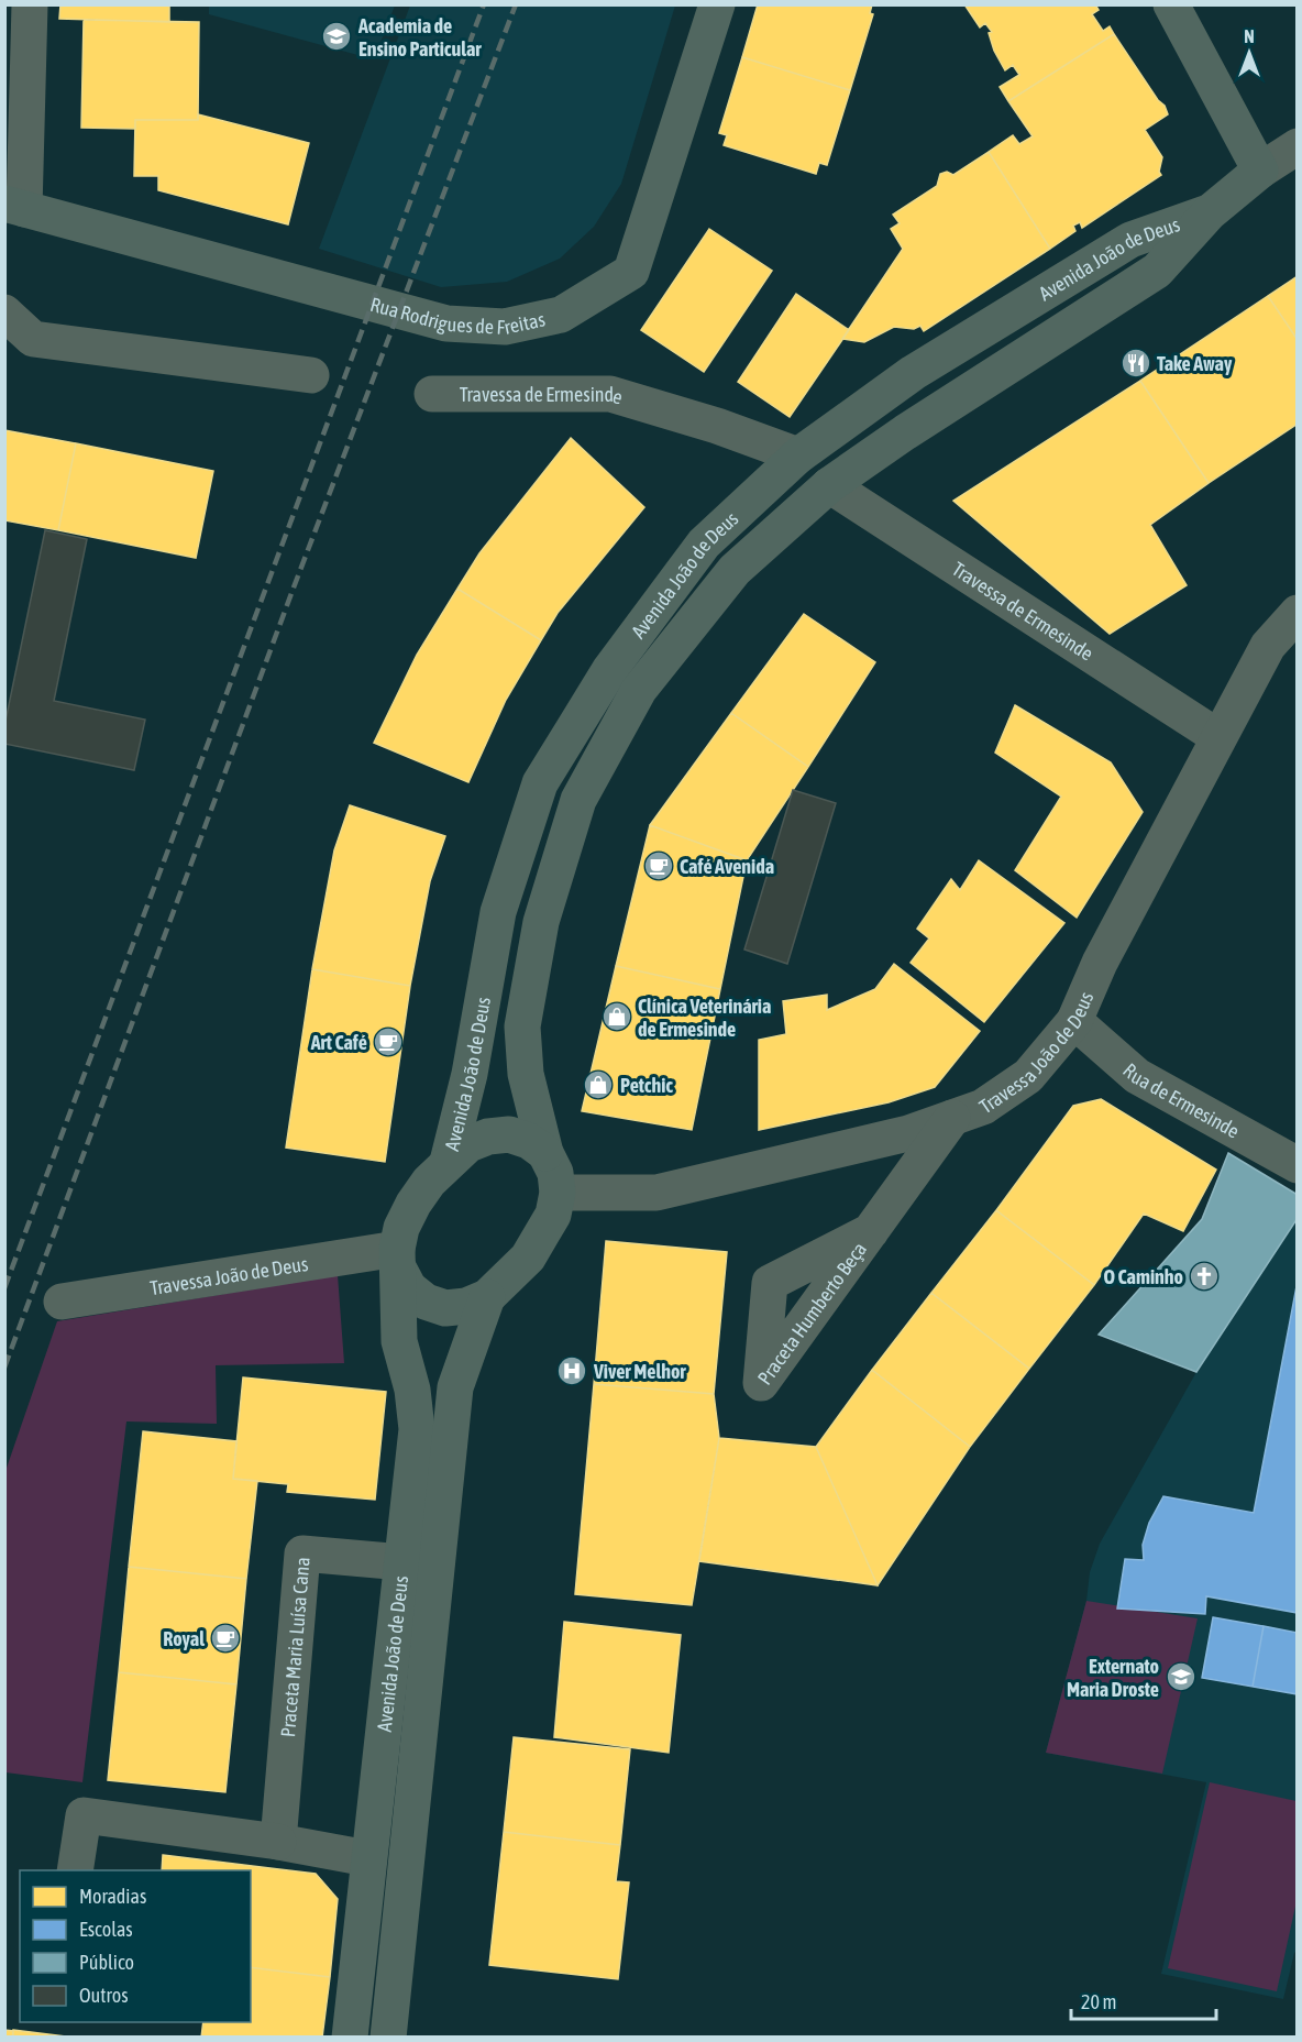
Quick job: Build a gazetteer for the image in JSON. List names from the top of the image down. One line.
{"streets":{"main road":["Avenida João de Deus","Rua Rodrigues de Freitas"],"street":["Travessa de Ermesinde","Travessa João de Deus","Rua de Ermesinde","Praceta Humberto Beça","Praceta Maria Luísa Cana"]},"crossings":[["Avenida João de Deus","Travessa de Ermesinde"],["Avenida João de Deus","Travessa João de Deus"],["Avenida João de Deus","Praceta Maria Luísa Cana"],["Travessa de Ermesinde","Travessa João de Deus"],["Travessa João de Deus","Rua de Ermesinde"],["Travessa João de Deus","Praceta Humberto Beça"]],"places":{"school or university":["Academia de Ensino Particular","Externato Maria Droste"],"restaurant":["Take Away"],"cafe":["Café Avenida","Art Café","Royal"],"shop":["Clínica Veterinária de Ermesinde","Petchic"],"church":["O Caminho"],"hospital":["Viver Melhor"]},"legend":["Moradias","Escolas","Público","Outros"],"scale_bar":"20 m","north":"top"}
